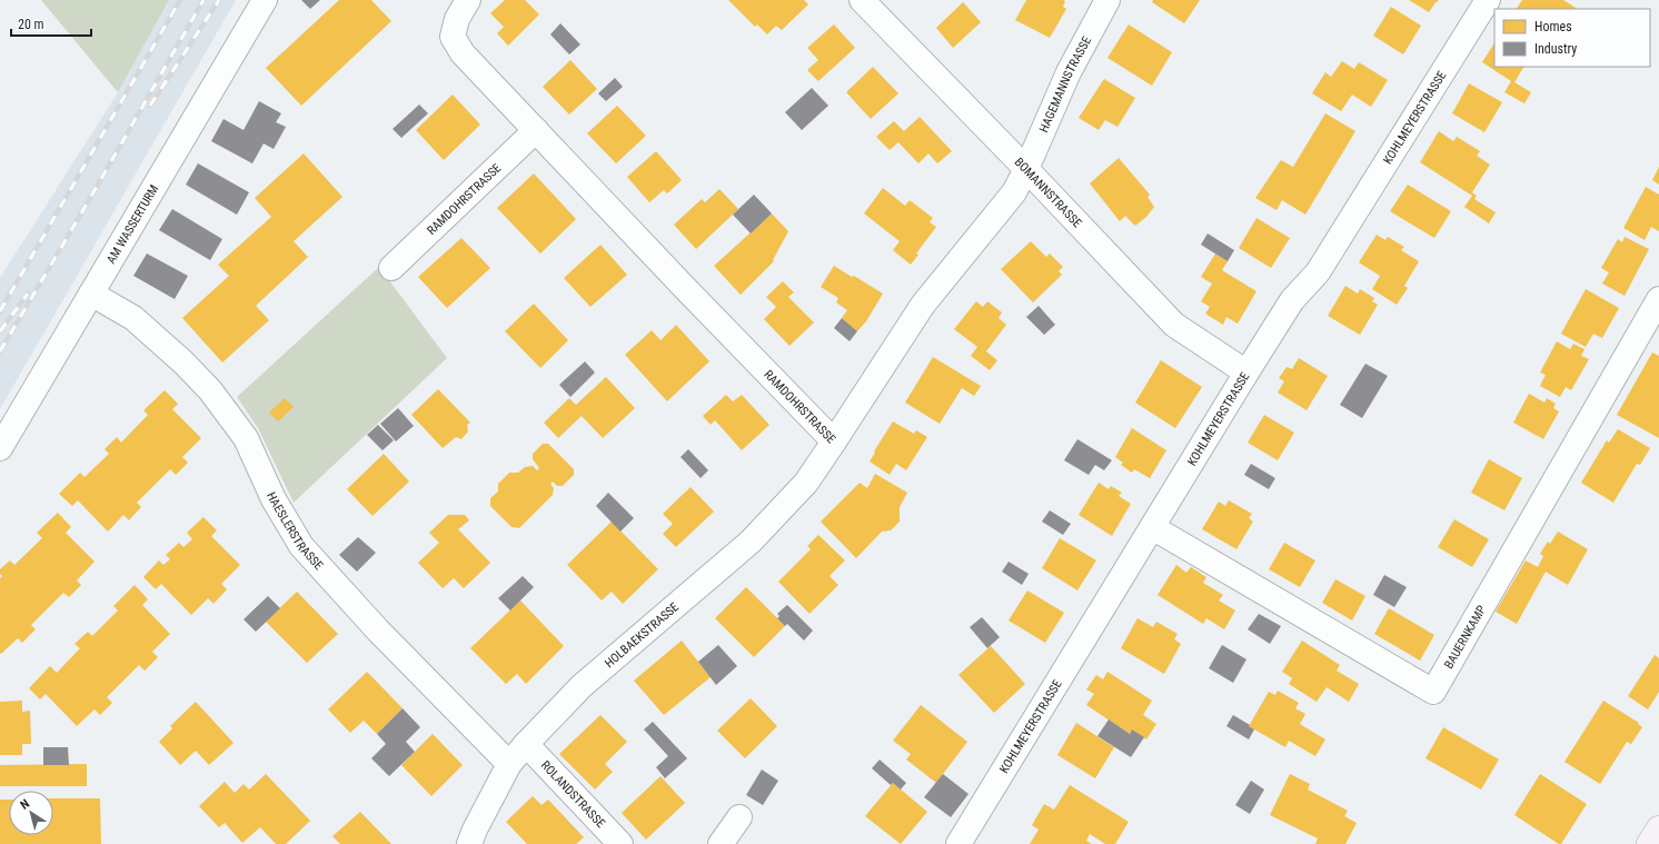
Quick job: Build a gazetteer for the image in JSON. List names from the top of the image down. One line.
{"streets":{"street":["HAGEMANNSTRASSE","KOHLMEYERSTRASSE","BOMANNSTRASSE","RAMDOHRSTRASSE","AM WASSERTURM","HAESLERSTRASSE","HOLBAEKSTRASSE","BAUERNKAMP","ROLANDSTRASSE"]},"crossings":[["HAGEMANNSTRASSE","BOMANNSTRASSE"],["HAGEMANNSTRASSE","RAMDOHRSTRASSE"],["KOHLMEYERSTRASSE","BOMANNSTRASSE"],["KOHLMEYERSTRASSE","BAUERNKAMP"],["BOMANNSTRASSE","RAMDOHRSTRASSE"],["RAMDOHRSTRASSE","HOLBAEKSTRASSE"],["AM WASSERTURM","HAESLERSTRASSE"],["HAESLERSTRASSE","HOLBAEKSTRASSE"],["HOLBAEKSTRASSE","ROLANDSTRASSE"]],"legend":["Homes","Industry"],"scale_bar":"20 m","north":"top left"}
